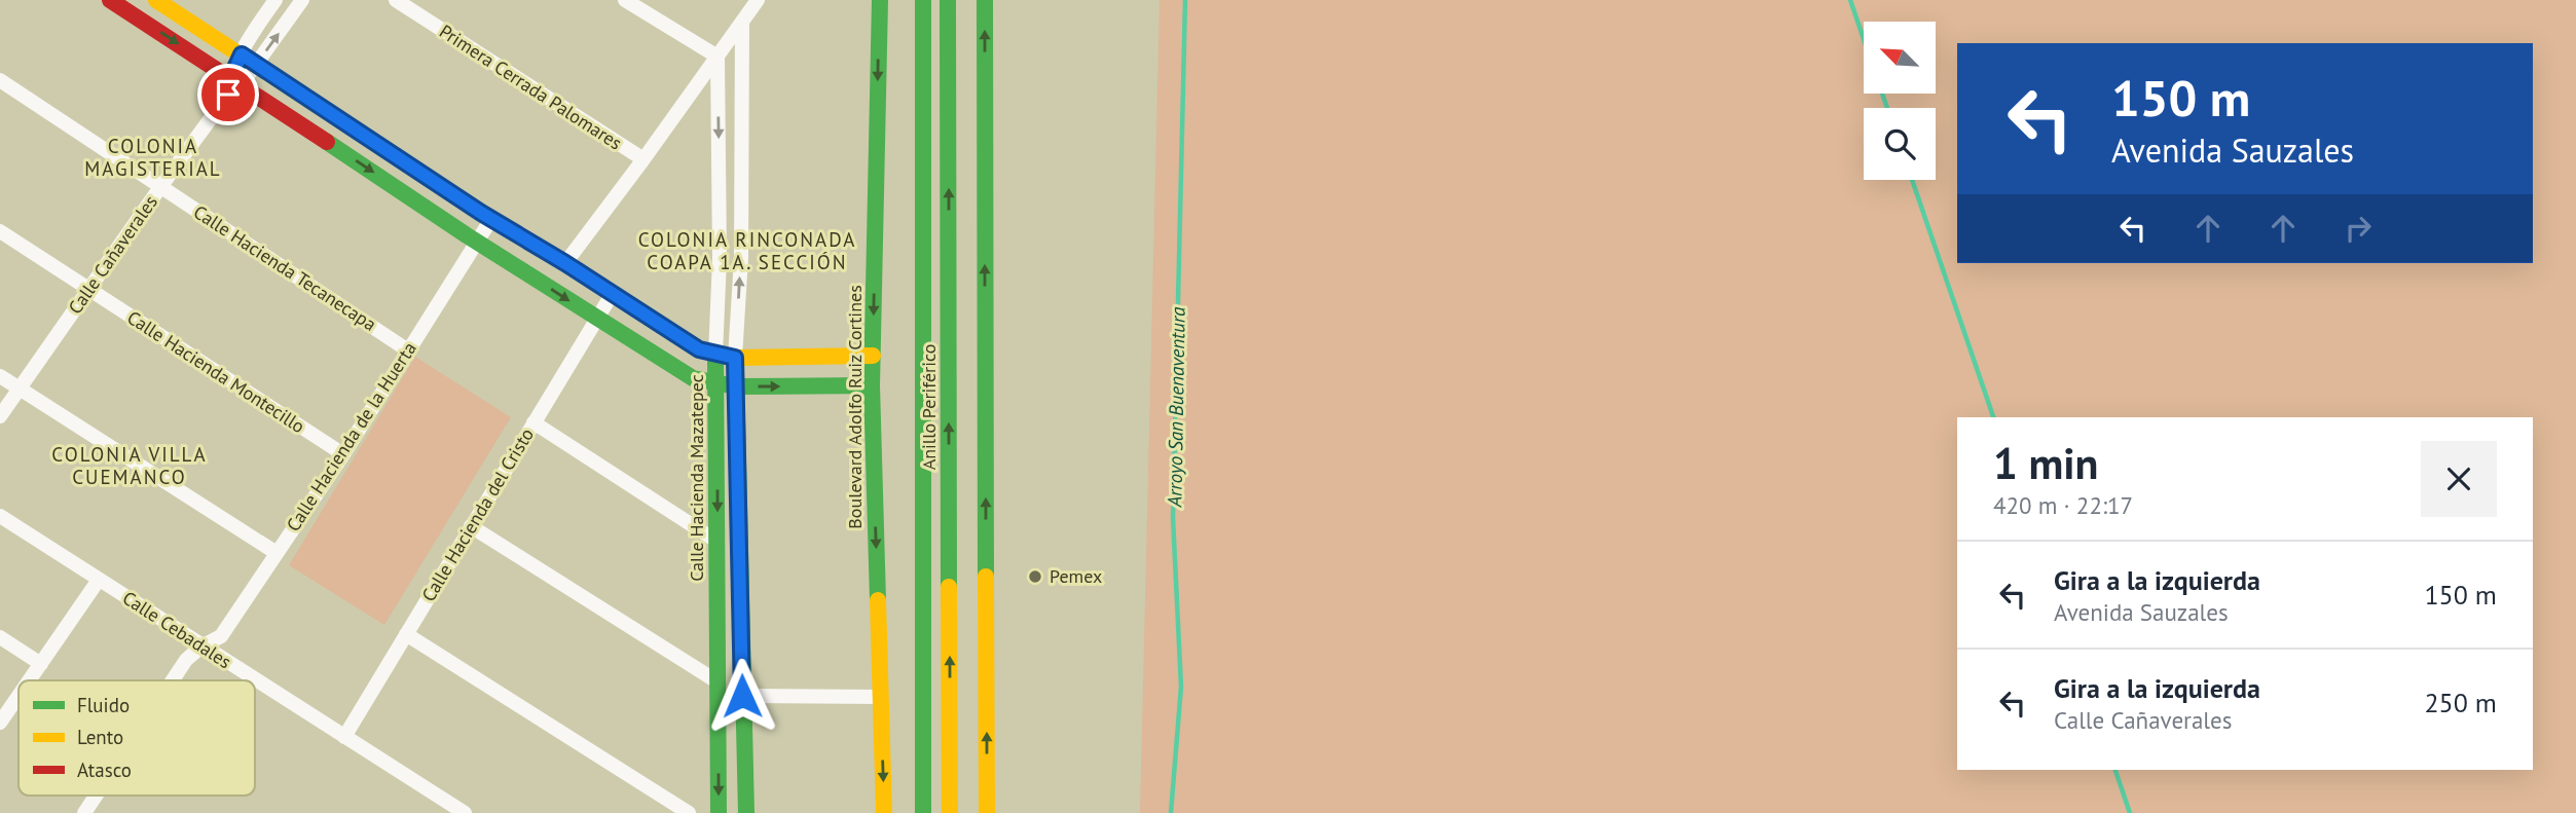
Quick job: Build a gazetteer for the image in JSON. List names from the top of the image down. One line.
{"streets":{"main road":["Boulevard Adolfo Ruiz Cortines","Anillo Periférico","Calle Hacienda Mazatepec"],"street":["Primera Cerrada Palomares","Calle Cañaverales","Calle Hacienda Tecanecapa","Calle Hacienda Montecillo","Calle Hacienda de la Huerta","Calle Hacienda del Cristo","Calle Cebadales"]},"crossings":[["Calle Cañaverales","Calle Hacienda Tecanecapa"],["Calle Cañaverales","Calle Hacienda Montecillo"],["Calle Hacienda Tecanecapa","Calle Hacienda de la Huerta"],["Calle Hacienda Montecillo","Calle Hacienda de la Huerta"],["Calle Hacienda de la Huerta","Calle Cebadales"],["Calle Hacienda del Cristo","Calle Cebadales"]],"districts":["COLONIA MAGISTERIAL","COLONIA RINCONADA COAPA 1A. SECCIÓN","COLONIA VILLA CUEMANCO"],"water":["Arroyo San Buenaventura"],"places":["Pemex"],"legend":["Fluido","Lento","Atasco"],"north":"top left","page":{"turn":["150 m","Avenida Sauzales"],"heading":["1 min","420 m · 22:17"],"list":[{"name":"Gira a la izquierda","note":"Avenida Sauzales","value":"150 m"},{"name":"Gira a la izquierda","note":"Calle Cañaverales","value":"250 m"}]}}
